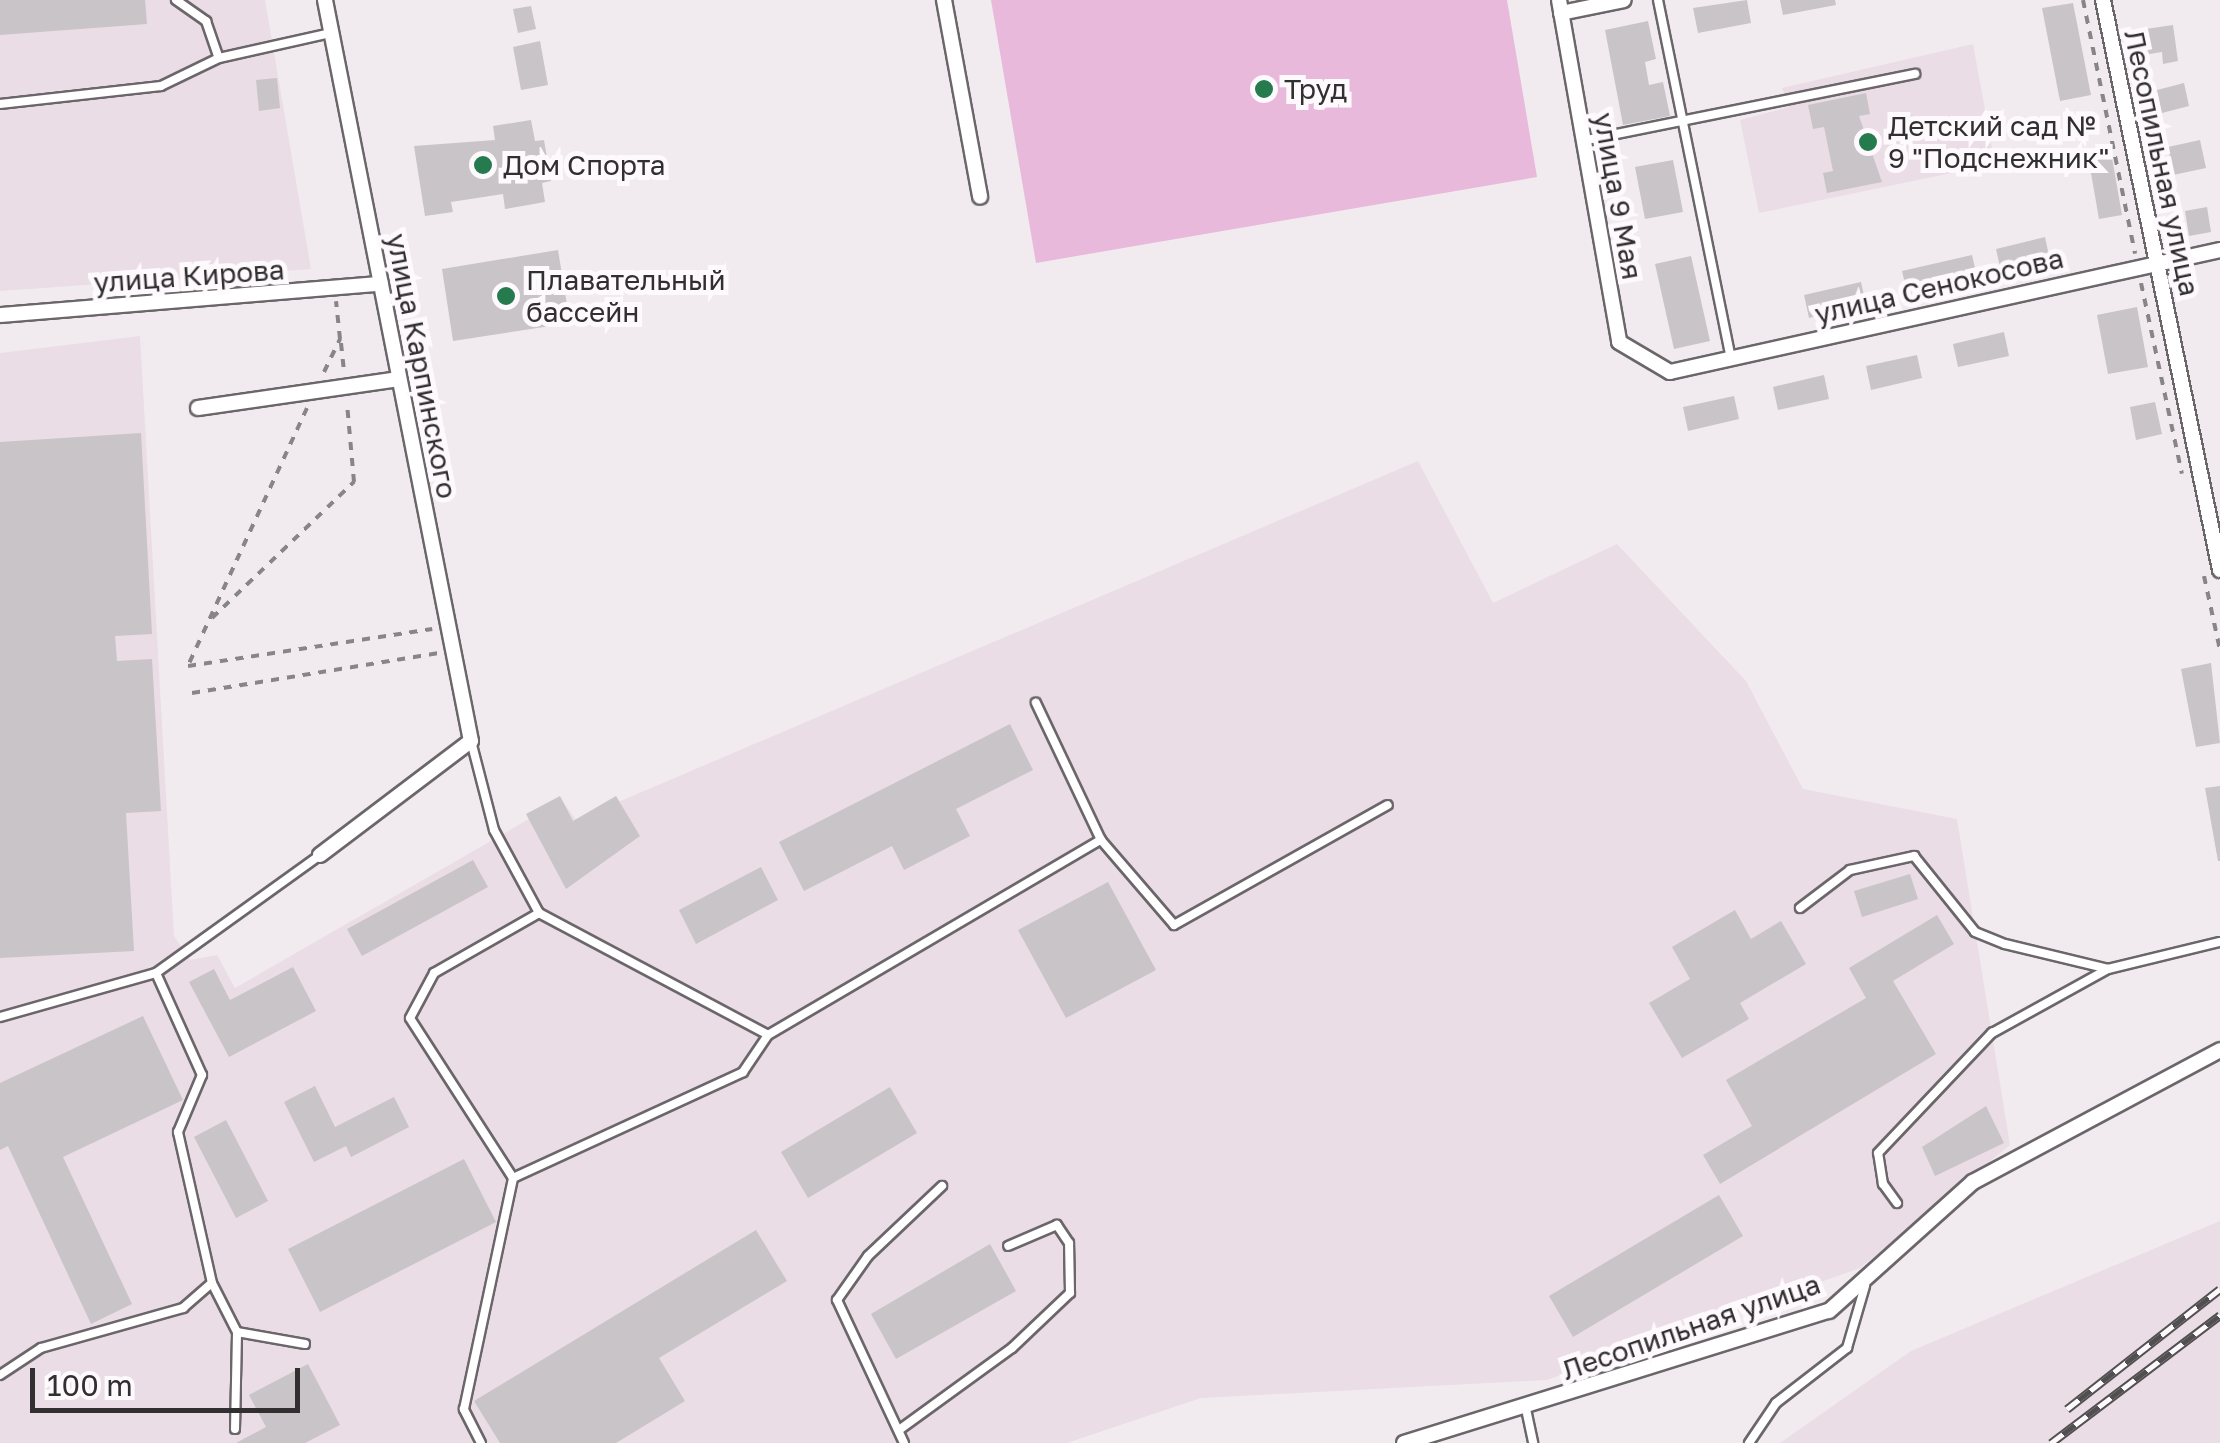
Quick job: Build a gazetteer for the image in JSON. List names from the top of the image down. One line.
{"streets":{"street":["Лесопильная улица","улица 9 Мая","улица Кирова","улица Сенокосова","улица Карпинского"]},"crossings":[["Лесопильная улица","улица Сенокосова"],["улица 9 Мая","улица Сенокосова"],["улица Кирова","улица Карпинского"]],"places":["Труд","Детский сад № 9 \"Подснежник\"","Дом Спорта","Плавательный бассейн"],"scale_bar":"100 m"}
